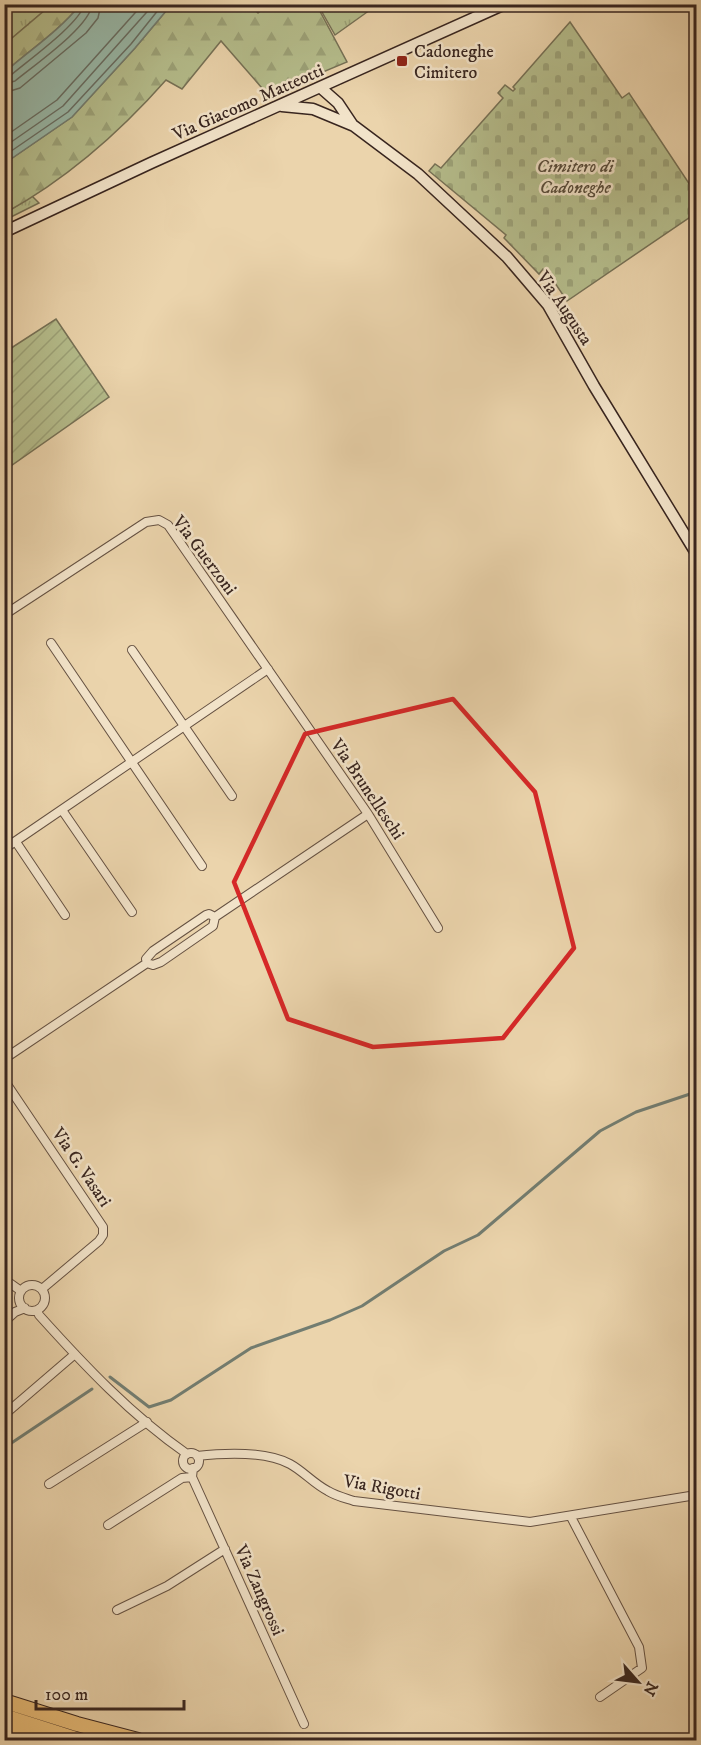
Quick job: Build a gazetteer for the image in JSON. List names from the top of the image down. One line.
{"streets":{"street":["Via Giacomo Matteotti","Via Augusta","Via Guerzoni","Via Brunelleschi","Via G. Vasari","Via Rigotti","Via Zangrossi"]},"crossings":[["Via Giacomo Matteotti","Via Augusta"],["Via Guerzoni","Via Brunelleschi"],["Via G. Vasari","Via Rigotti"],["Via Rigotti","Via Zangrossi"]],"parks":["Cimitero di Cadoneghe"],"places":{"transit":["Cadoneghe Cimitero"]},"scale_bar":"100 m","north":"bottom right"}
